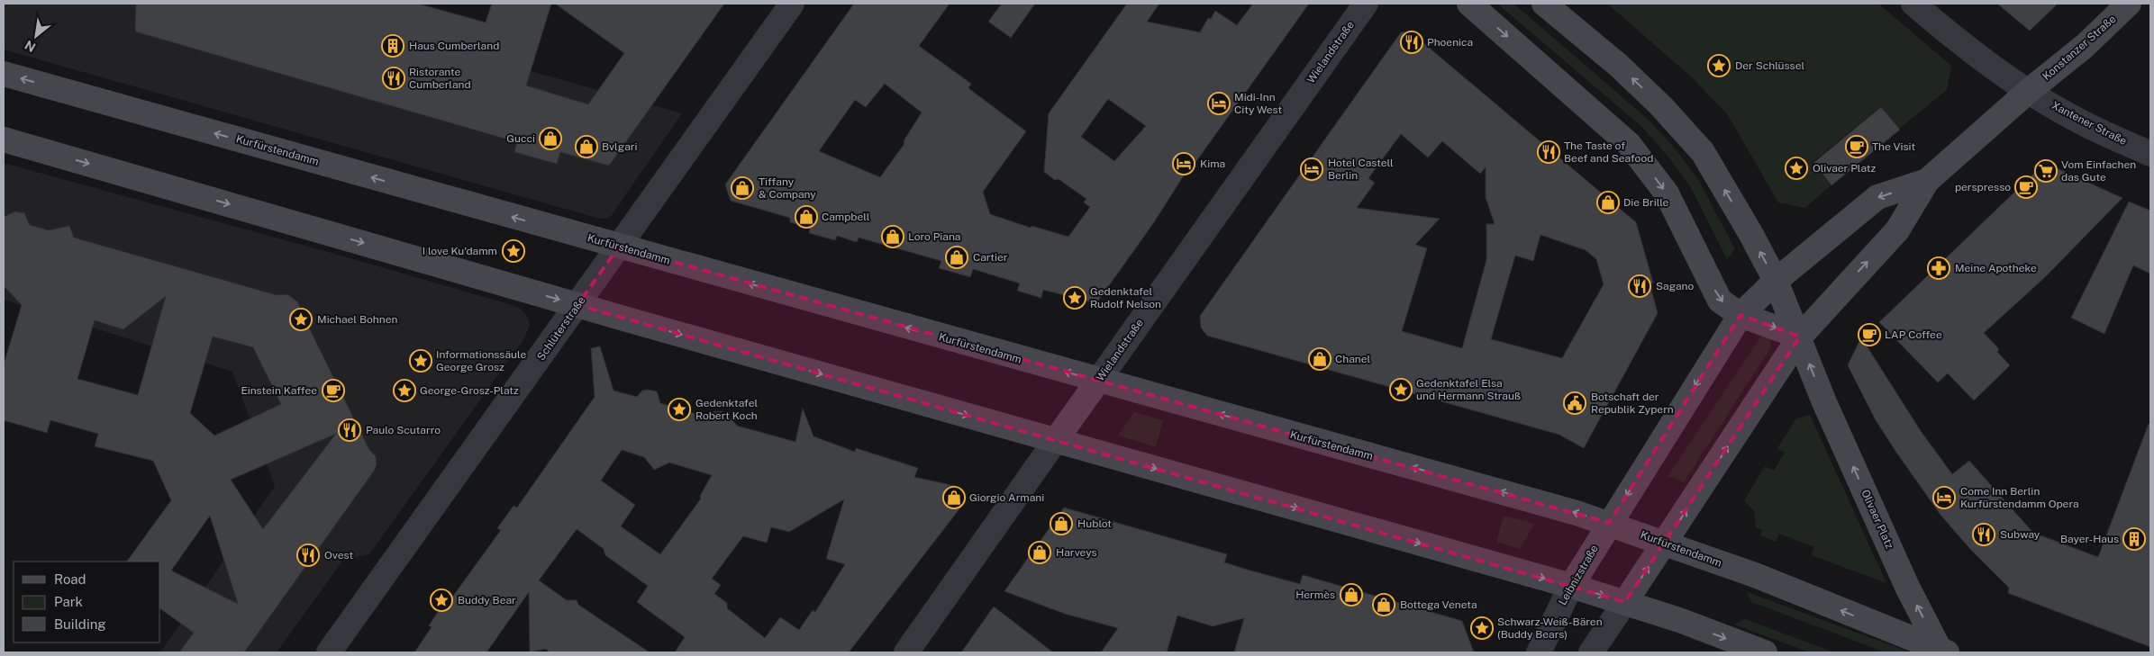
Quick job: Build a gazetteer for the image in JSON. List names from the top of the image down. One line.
{"streets":{"main road":["Konstanzer Straße","Wielandstraße","Kurfürstendamm","Olivaer Platz","Leibnizstraße"],"street":["Xantener Straße","Schlüterstraße"]},"crossings":[["Konstanzer Straße","Xantener Straße"],["Wielandstraße","Kurfürstendamm"],["Kurfürstendamm","Schlüterstraße"],["Kurfürstendamm","Olivaer Platz"],["Kurfürstendamm","Leibnizstraße"]],"places":{"restaurant":["Phoenica","Ristorante Cumberland","The Taste of Beef and Seafood","Sagano","Paulo Scutarro","Subway","Ovest"],"building":["Haus Cumberland","Bayer-Haus"],"place":["Der Schlüssel","Olivaer Platz","I love Ku'damm","Gedenktafel Rudolf Nelson","Michael Bohnen","Informationssäule George Grosz","Gedenktafel Elsa und Hermann Strauß","George-Grosz-Platz","Gedenktafel Robert Koch","Buddy Bear","Schwarz-Weiß-Bären (Buddy Bears)"],"hotel":["Midi-Inn City West","Kima","Hotel Castell Berlin","Come Inn Berlin Kurfürstendamm Opera"],"shop":["Gucci","Bvlgari","Tiffany & Company","Die Brille","Campbell","Loro Piana","Cartier","Chanel","Giorgio Armani","Hublot","Harveys","Hermès","Bottega Veneta"],"cafe":["The Visit","perspresso","LAP Coffee","Einstein Kaffee"],"supermarket":["Vom Einfachen das Gute"],"pharmacy":["Meine Apotheke"],"public building":["Botschaft der Republik Zypern"]},"legend":["Road","Park","Building"],"north":"bottom left"}
